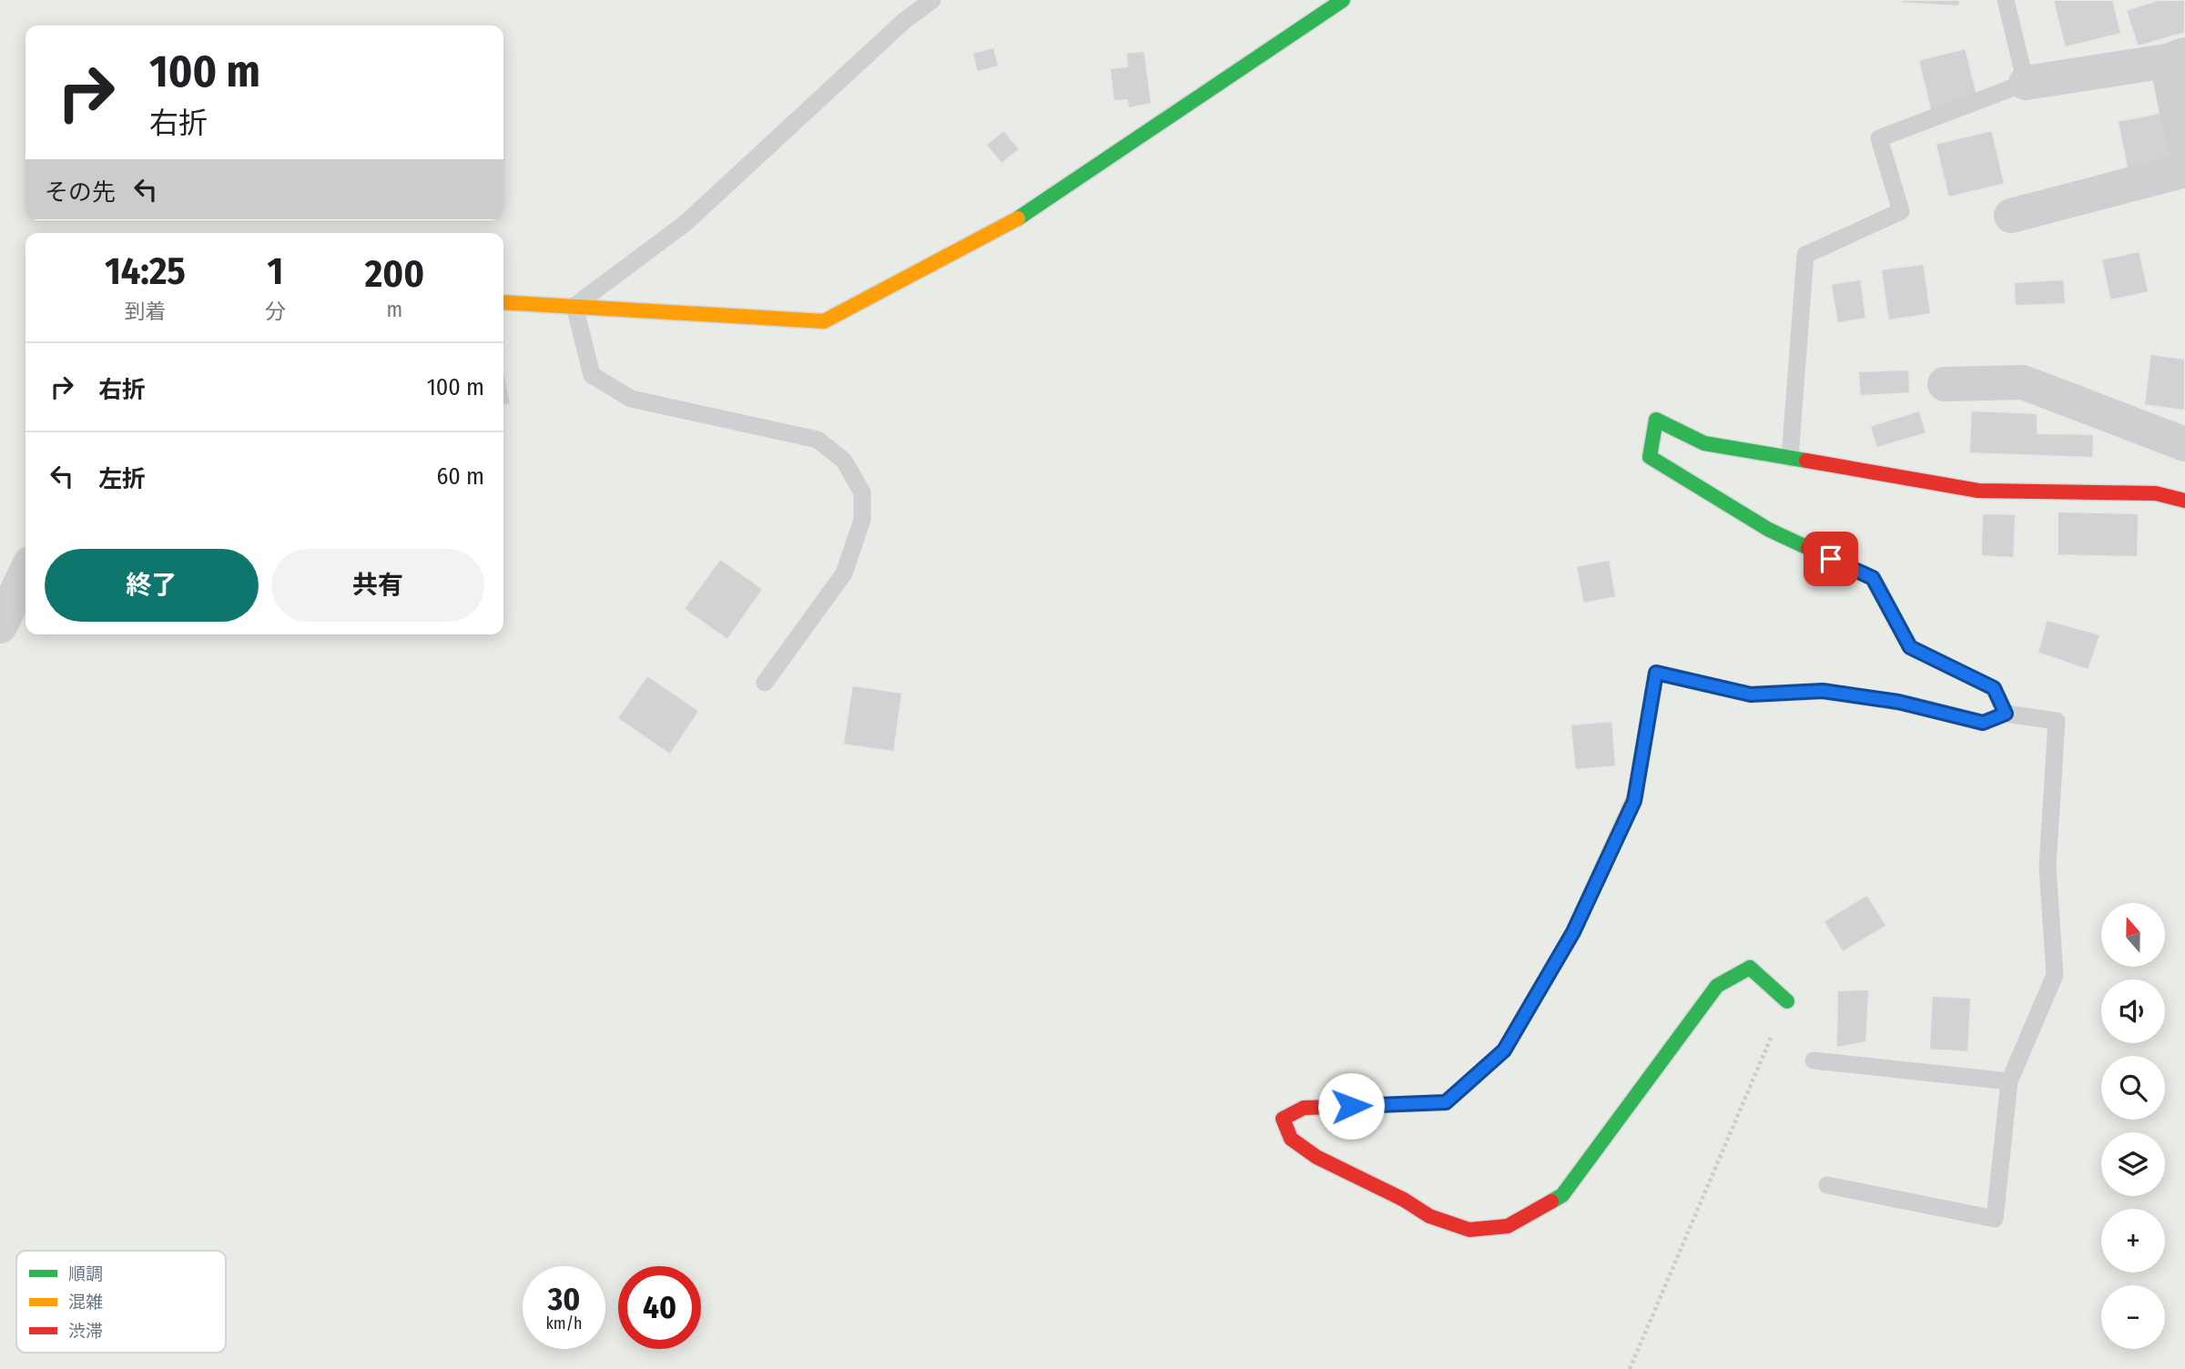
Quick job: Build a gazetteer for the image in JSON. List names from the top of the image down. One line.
{"legend":["順調","混雑","渋滞"],"north":"top","page":{"turn":["100 m","右折"],"then":"その先","eta":["14:25","到着","1","分","200","m"],"list":[{"name":"右折","value":"100 m"},{"name":"左折","value":"60 m"}],"buttons":["終了","共有"],"map_buttons":["+","−"],"speed":"30 km/h","limit":"40"}}
